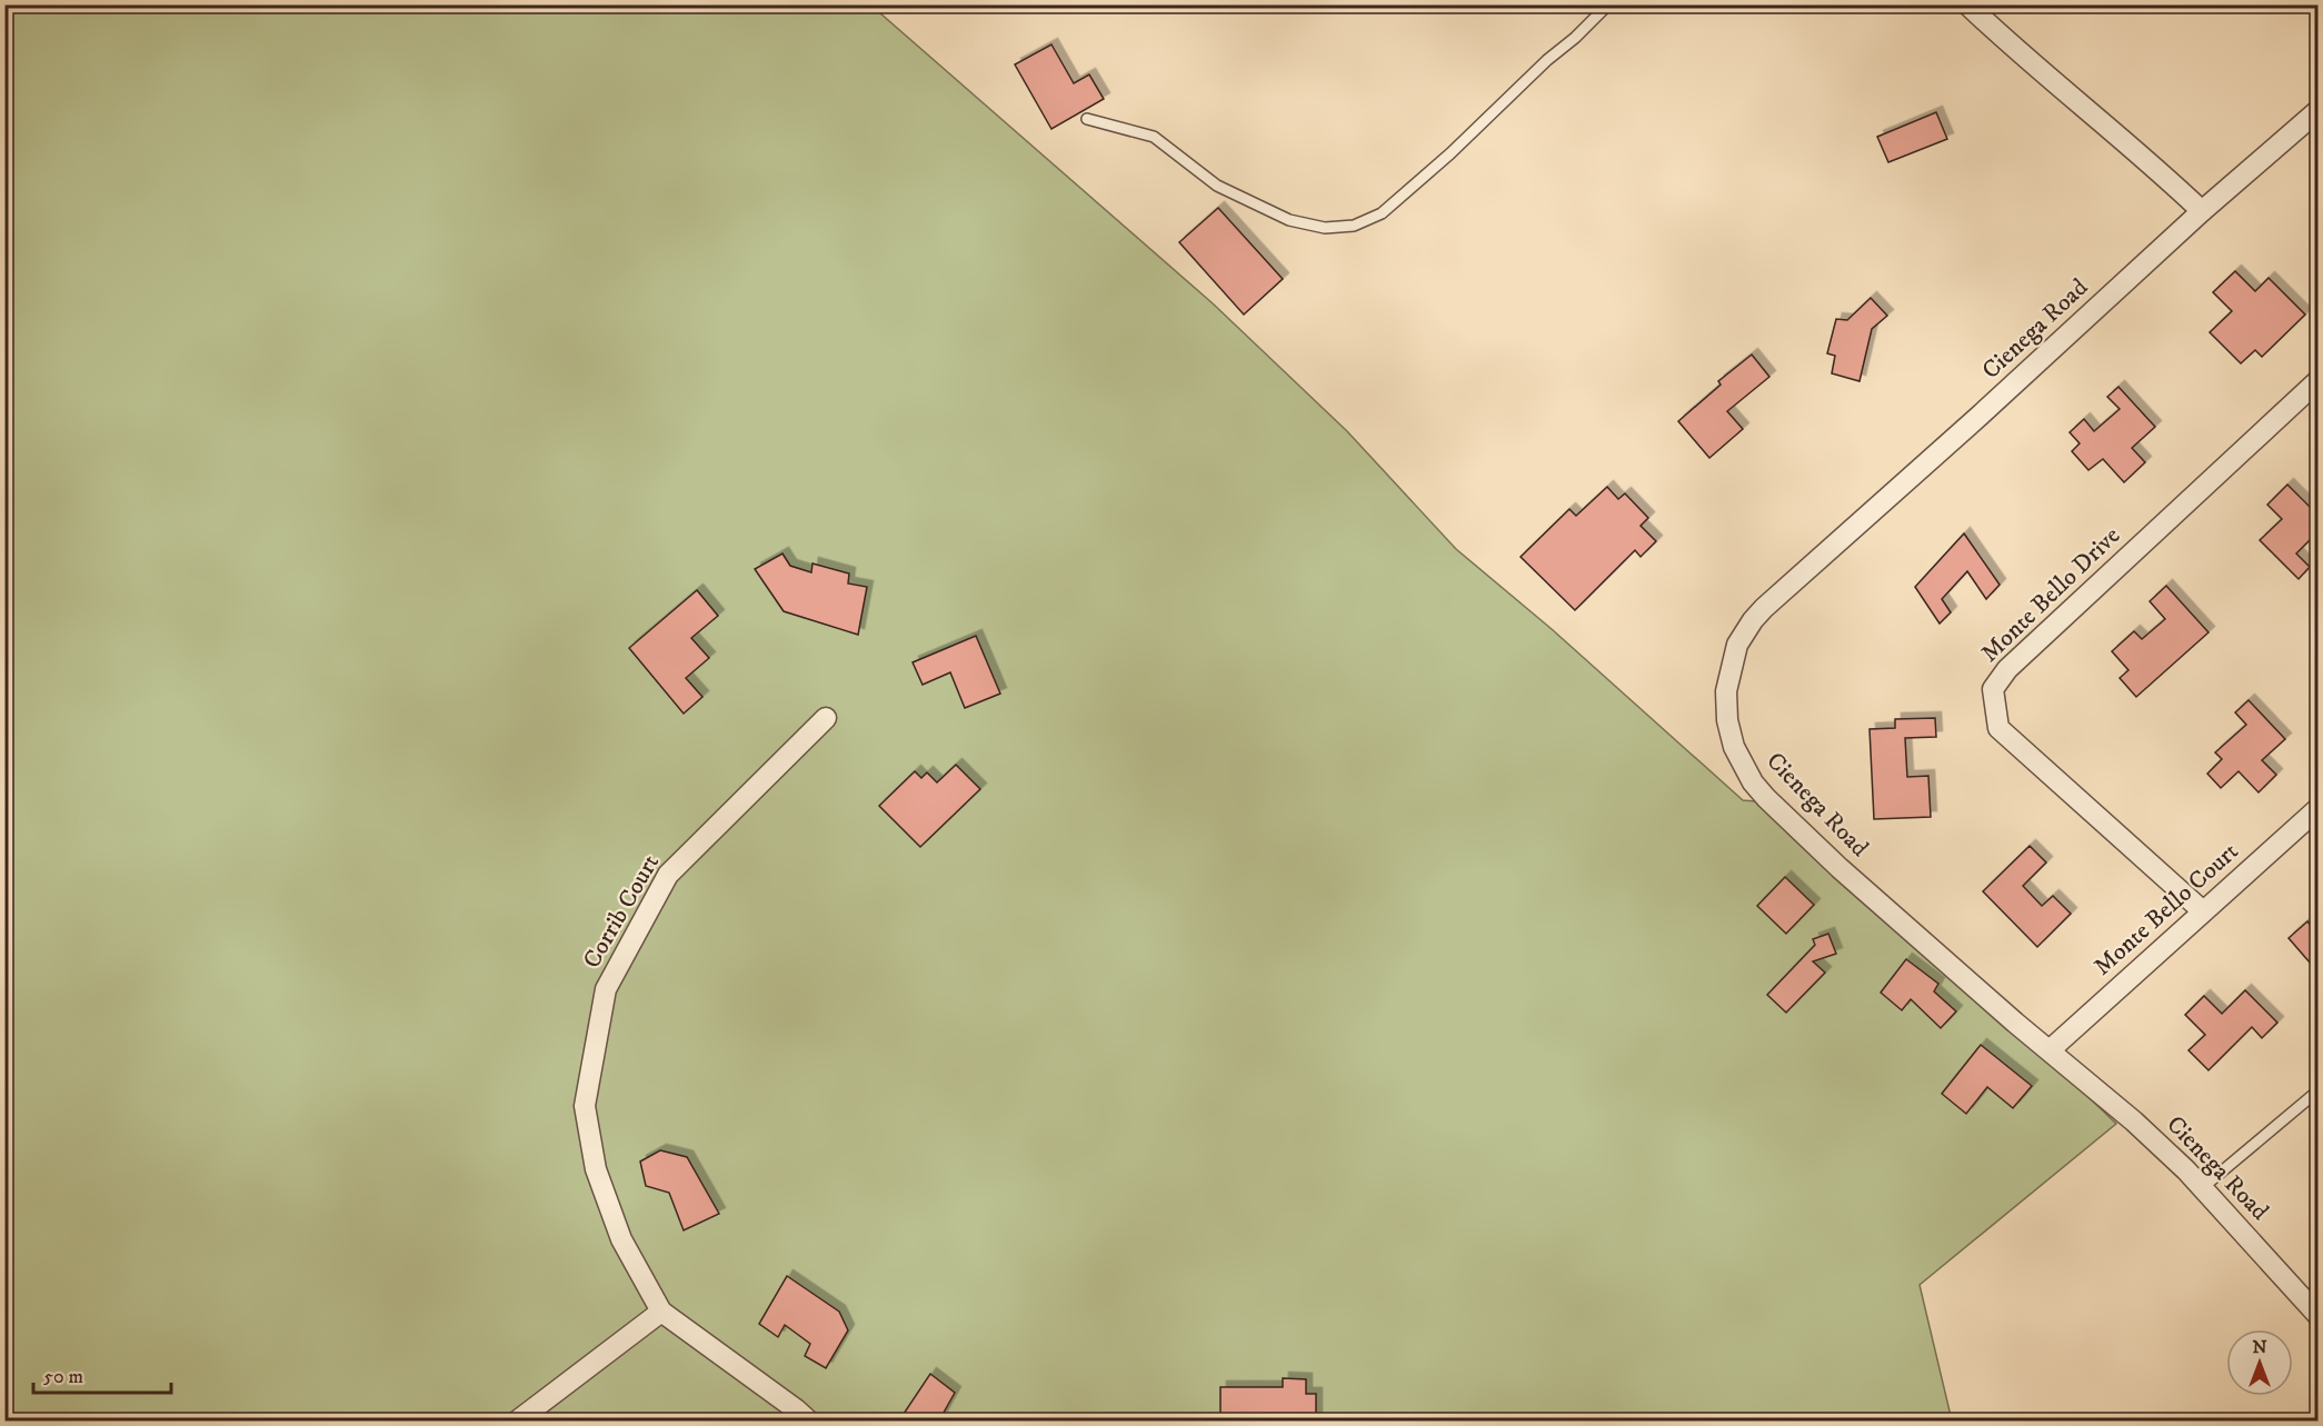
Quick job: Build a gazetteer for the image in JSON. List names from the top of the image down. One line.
{"streets":{"street":["Cienega Road","Monte Bello Drive","Monte Bello Court","Corrib Court"]},"crossings":[["Cienega Road","Monte Bello Court"],["Monte Bello Drive","Monte Bello Court"]],"scale_bar":"50 m","north":"top"}
